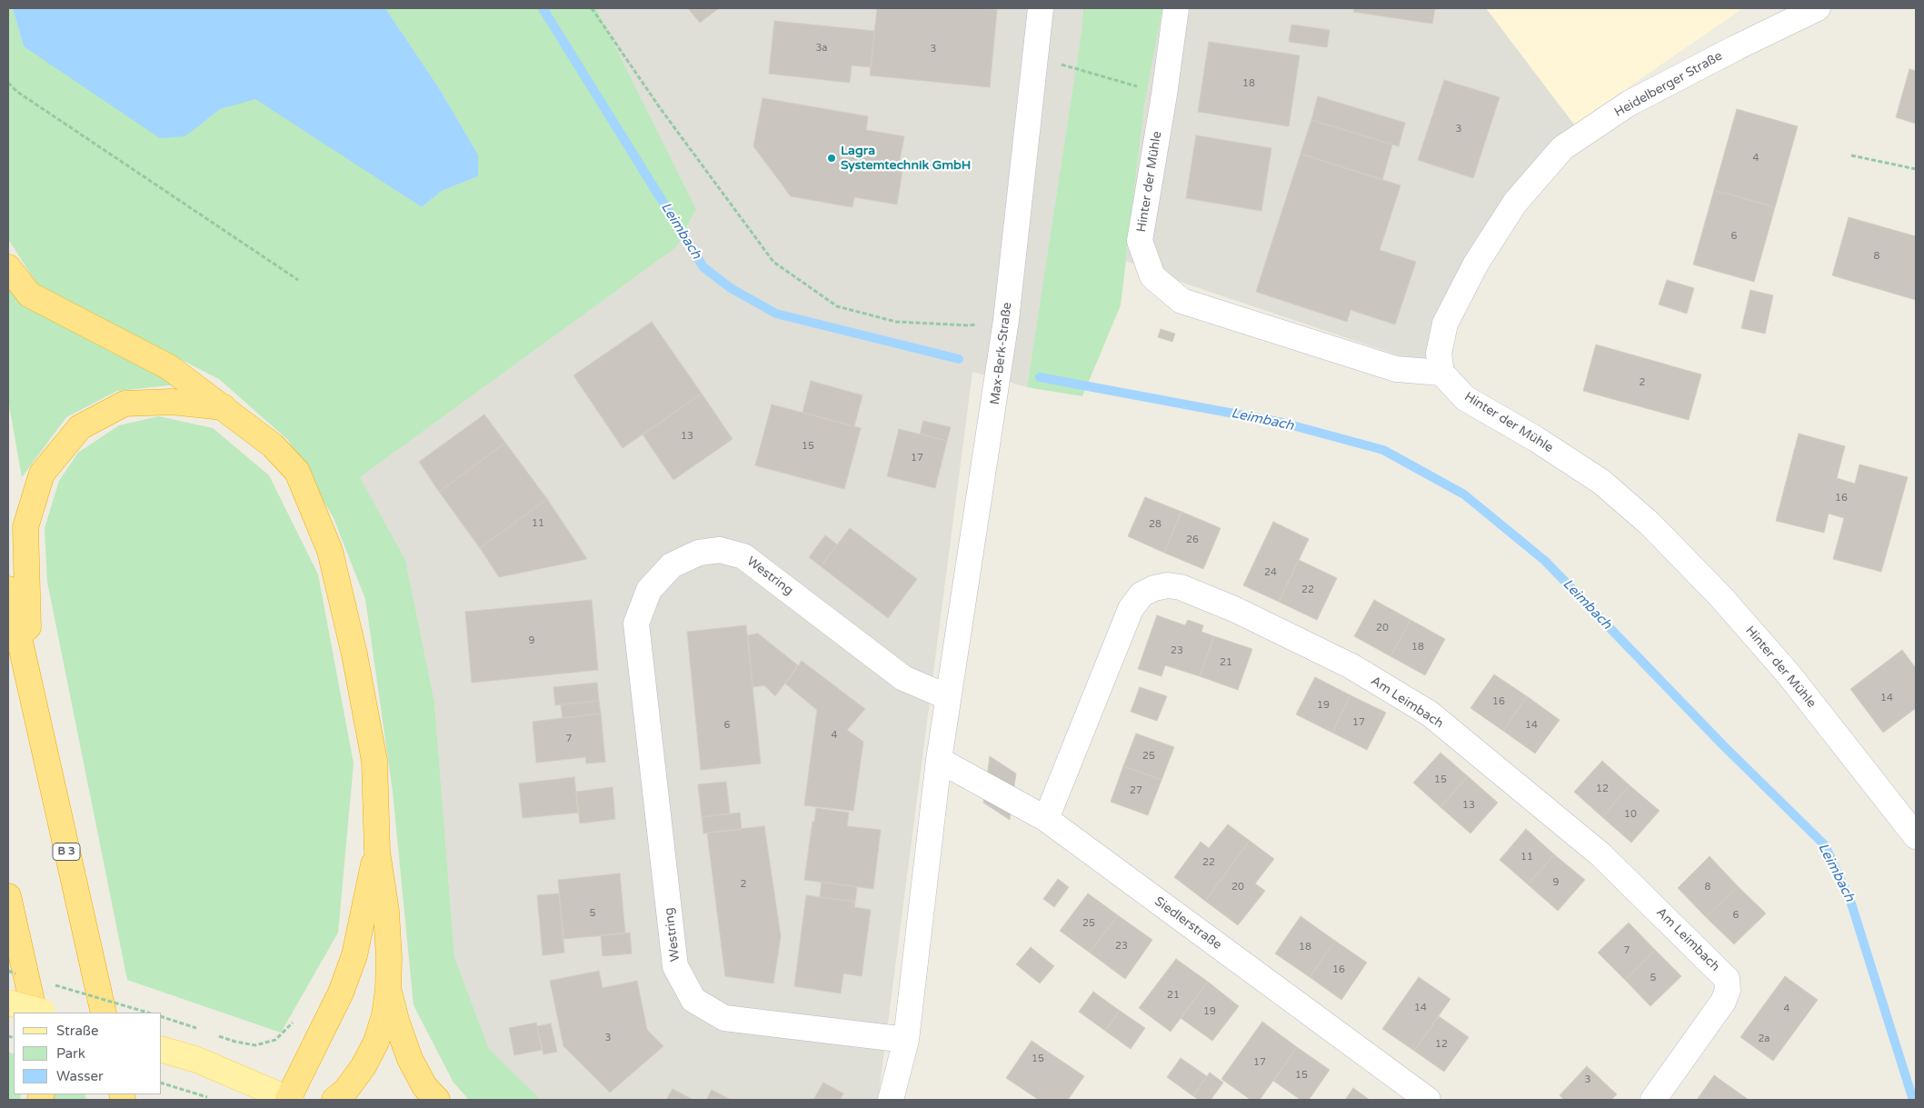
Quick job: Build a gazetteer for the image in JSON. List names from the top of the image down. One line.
{"streets":{"highway":["B 3"],"street":["Heidelberger Straße","Hinter der Mühle","Max-Berk-Straße","Westring","Am Leimbach","Siedlerstraße"]},"crossings":[["Heidelberger Straße","Hinter der Mühle"],["Max-Berk-Straße","Westring"],["Am Leimbach","Siedlerstraße"]],"water":["Leimbach"],"places":["Lagra Systemtechnik GmbH"],"house_numbers":["3a","3","18","3","4","6","8","2","13","15","17","16","11","28","26","24","22","20","9","18","23","21","14","16","19","17","6","14","4","7","25","15","12","27","13","10","11","22","9","2","20","8","5","6","25","23","18","7","16","5","21","14","4","19","3","2a","12","15","17","15","3"],"legend":["Straße","Park","Wasser"]}
